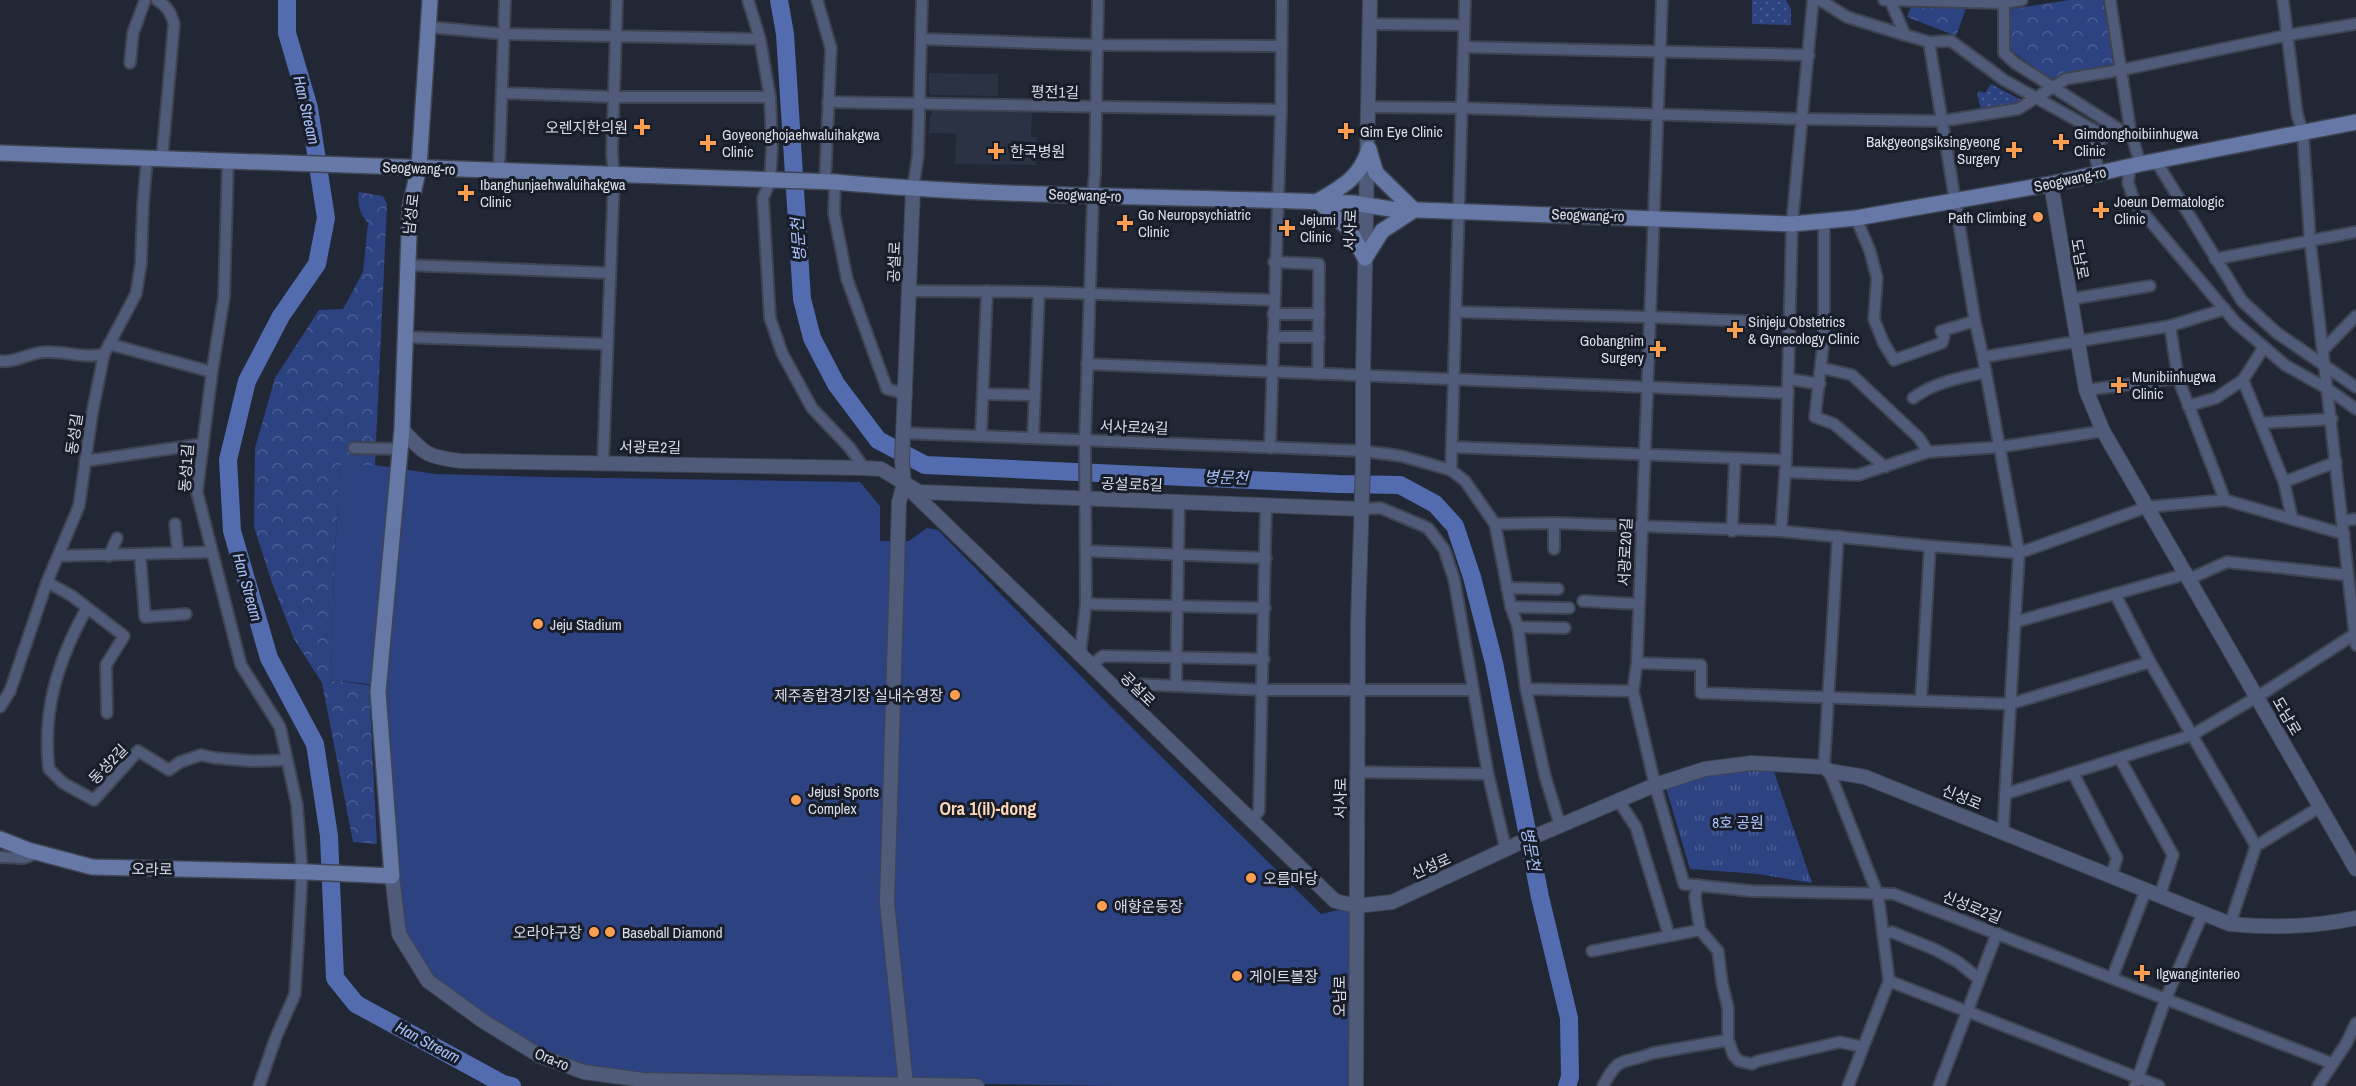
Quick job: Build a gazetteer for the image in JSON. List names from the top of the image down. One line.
{"streets":{"main road":["Seogwang-ro","남성로","오라로"],"street":["평전1길","서사로","도남로","공설로","서사로24길","동성길","서광로2길","동성1길","공설로5길","서광로20길","동성2길","신성로","신성로2길","오남로","Ora-ro"]},"crossings":[["Seogwang-ro","남성로"],["Seogwang-ro","서사로"],["Seogwang-ro","도남로"],["Seogwang-ro","공설로"],["Seogwang-ro","동성1길"],["Seogwang-ro","서광로20길"],["남성로","서광로2길"],["남성로","오라로"],["남성로","Ora-ro"],["서사로","공설로"],["서사로","서사로24길"],["서사로","공설로5길"],["서사로","신성로"],["서사로","오남로"],["공설로","서사로24길"],["공설로","서광로2길"],["공설로","공설로5길"],["공설로","신성로"],["공설로","오남로"],["공설로","Ora-ro"],["서광로2길","공설로5길"],["동성1길","동성2길"],["동성1길","오라로"],["서광로20길","신성로"],["신성로","오남로"],["오라로","Ora-ro"]],"districts":["Ora 1(il)-dong"],"water":["Han Stream","병문천"],"parks":["8호 공원"],"places":{"health":["오렌지한의원","Gim Eye Clinic","Gimdonghoibiinhugwa Clinic","Goyeonghojaehwaluihakgwa Clinic","Bakgyeongsiksingyeong Surgery","한국병원","Ibanghunjaehwaluihakgwa Clinic","Joeun Dermatologic Clinic","Go Neuropsychiatric Clinic","Jejumi Clinic","Sinjeju Obstetrics & Gynecology Clinic","Gobangnim Surgery","Munibiinhugwa Clinic","Ilgwanginterieo"],"other":["Path Climbing","Jeju Stadium","제주종합경기장 실내수영장","Jejusi Sports Complex","오름마당","애향운동장","오라야구장","Baseball Diamond","게이트볼장"]}}
